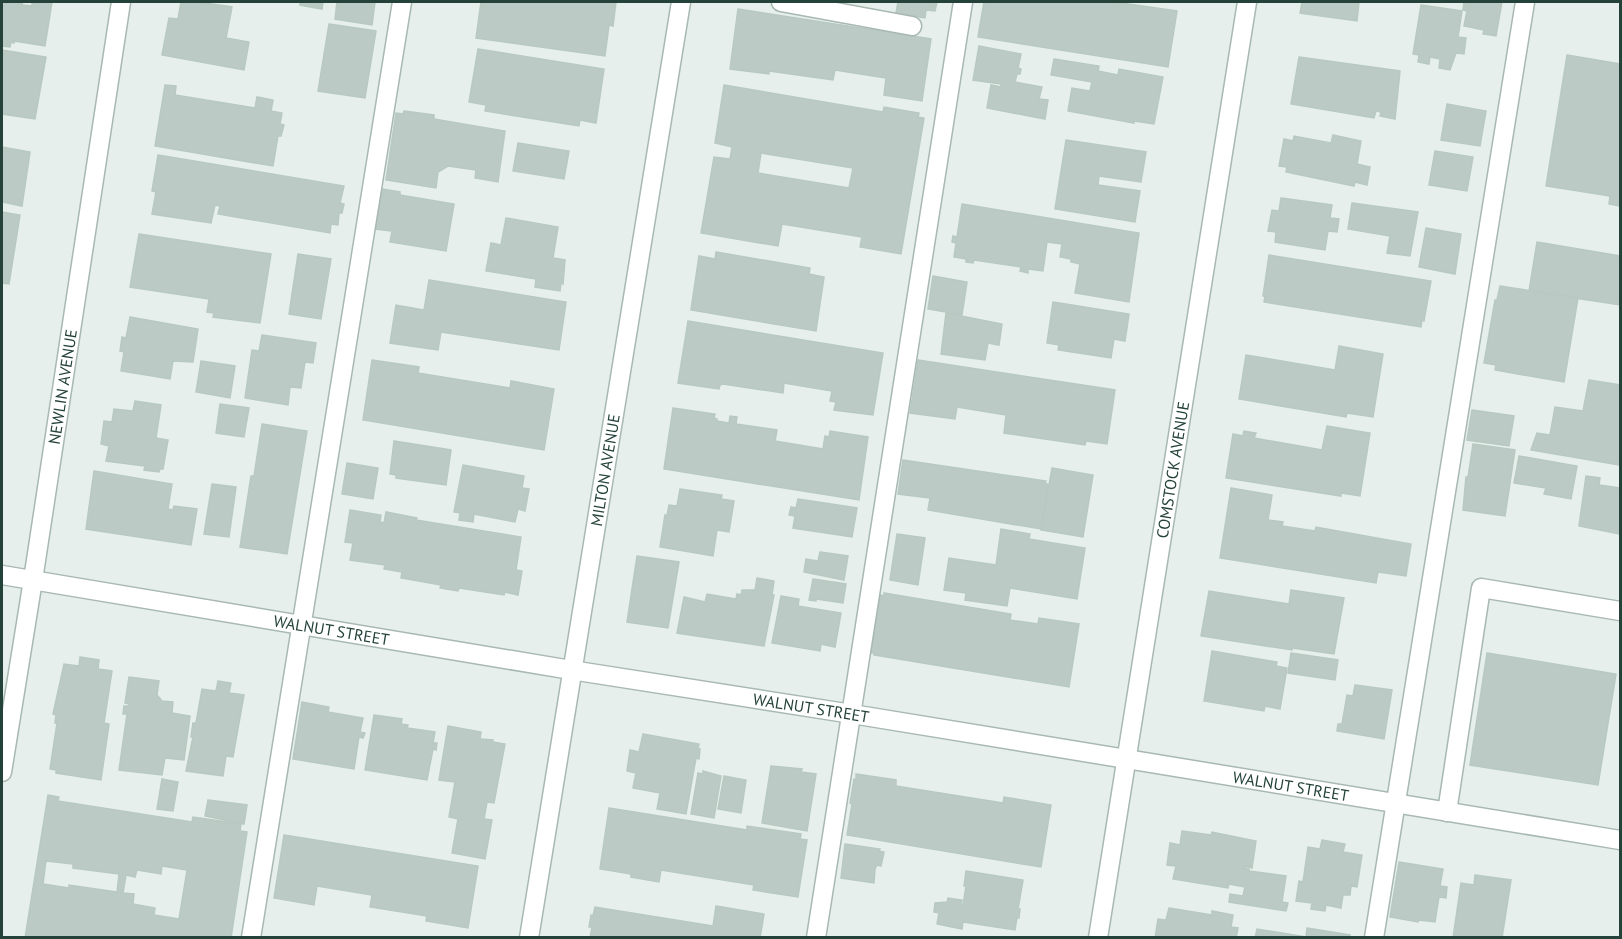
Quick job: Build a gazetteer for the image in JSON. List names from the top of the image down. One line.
{"streets":{"street":["NEWLIN AVENUE","MILTON AVENUE","COMSTOCK AVENUE","WALNUT STREET"]},"crossings":[["NEWLIN AVENUE","WALNUT STREET"],["MILTON AVENUE","WALNUT STREET"],["COMSTOCK AVENUE","WALNUT STREET"]]}
